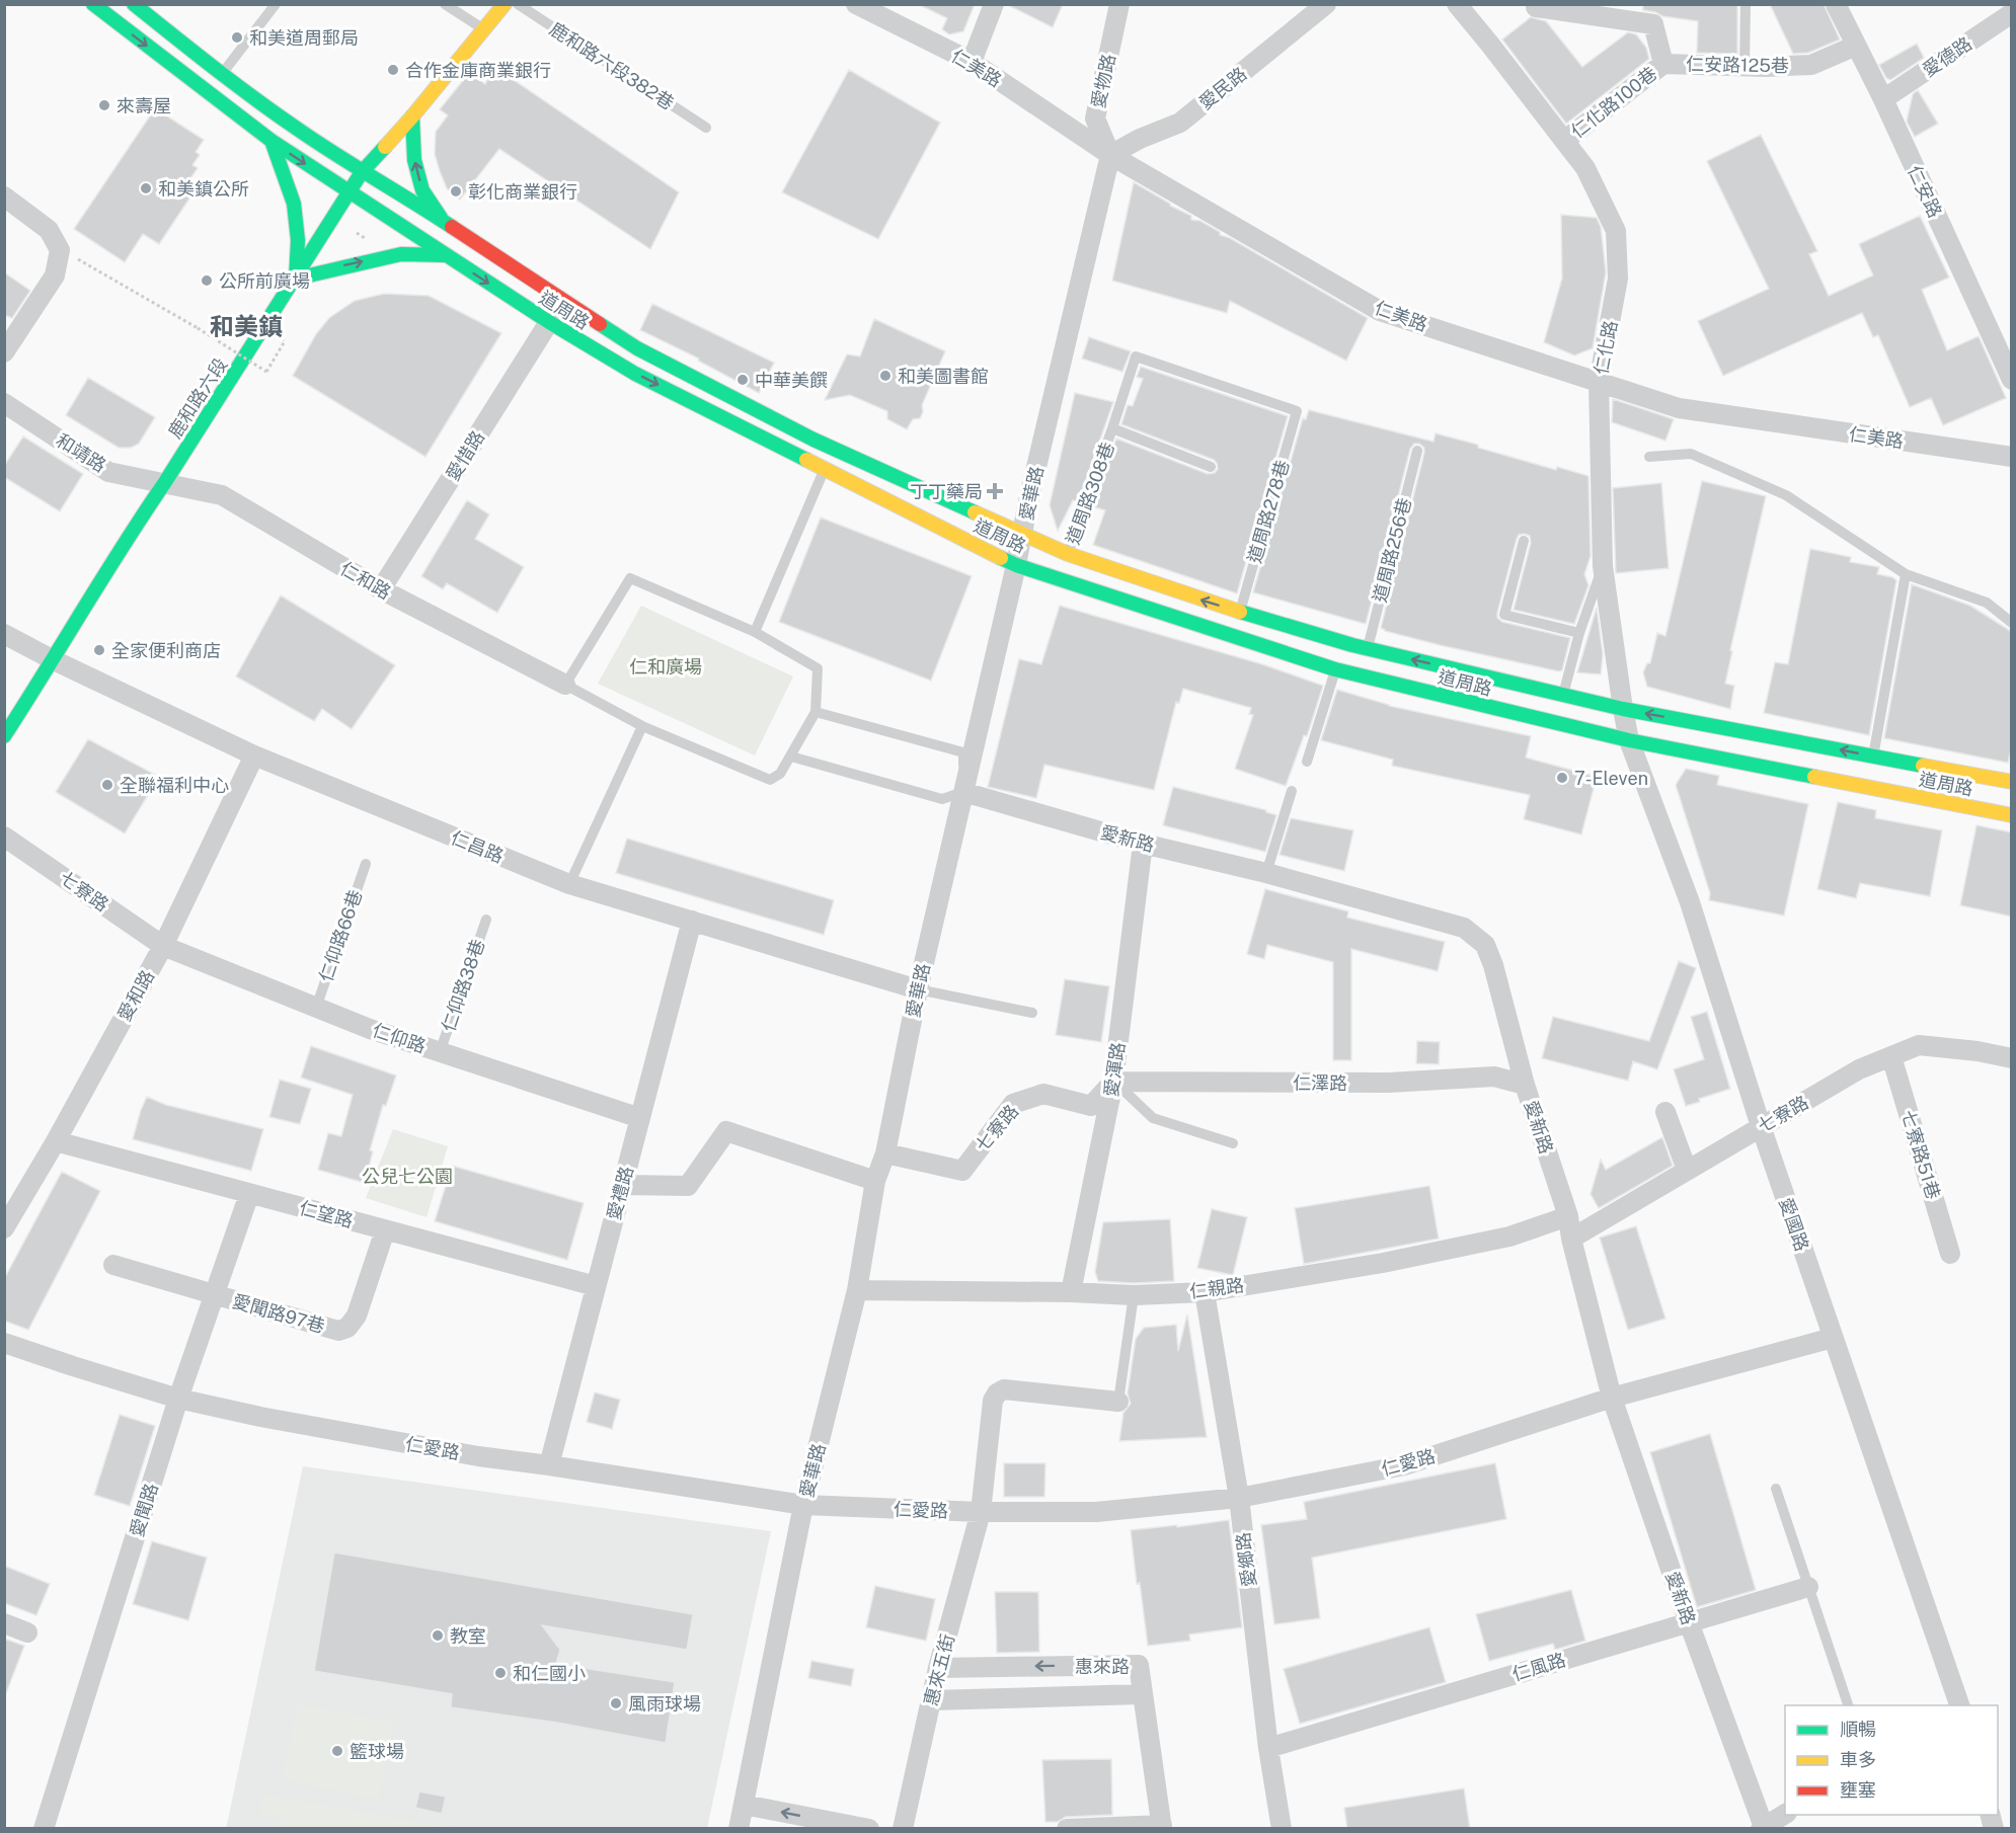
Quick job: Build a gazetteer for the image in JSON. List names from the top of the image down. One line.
{"streets":{"main road":["道周路","鹿和路六段"],"street":["愛德路","仁安路125巷","仁美路","愛物路","愛民路","仁化路100巷","仁安路","仁化路","和靖路","愛惜路","愛華路","仁和路","愛新路","仁昌路","七寮路","愛和路","仁仰路","愛渾路","仁澤路","七寮路51巷","愛禮路","仁望路","愛國路","仁親路","愛聞路97巷","仁愛路","愛聞路","愛鄉路","惠來路","仁風路","惠來五街"],"lane":["鹿和路六段382巷","道周路308巷","道周路278巷","道周路256巷","仁仰路66巷","仁仰路38巷"]},"crossings":[["愛德路","仁安路"],["仁安路125巷","仁化路100巷"],["仁安路125巷","仁安路"],["仁美路","愛物路"],["仁美路","愛民路"],["仁美路","仁化路"],["仁美路","愛華路"],["愛物路","愛民路"],["愛物路","愛華路"],["愛民路","愛華路"],["仁化路100巷","仁化路"],["道周路","仁化路"],["道周路","鹿和路六段"],["道周路","愛惜路"],["道周路","愛華路"],["道周路","道周路308巷"],["道周路","道周路278巷"],["道周路","道周路256巷"],["道周路","愛國路"],["仁化路","愛國路"],["鹿和路六段","和靖路"],["鹿和路六段","仁和路"],["鹿和路六段","仁昌路"],["和靖路","仁和路"],["愛惜路","仁和路"],["愛華路","愛新路"],["愛華路","仁昌路"],["愛華路","七寮路"],["愛華路","仁親路"],["愛華路","仁愛路"],["道周路308巷","道周路278巷"],["愛新路","七寮路"],["愛新路","愛渾路"],["愛新路","仁澤路"],["愛新路","仁親路"],["愛新路","仁愛路"],["愛新路","仁風路"],["仁昌路","愛和路"],["仁昌路","愛禮路"],["七寮路","愛和路"],["七寮路","仁仰路"],["七寮路","愛渾路"],["七寮路","仁澤路"],["七寮路","七寮路51巷"],["七寮路","愛國路"],["仁仰路66巷","仁仰路"],["仁仰路38巷","仁仰路"],["愛和路","仁仰路"],["愛和路","仁望路"],["仁仰路","愛禮路"],["愛渾路","仁澤路"],["愛渾路","仁親路"],["愛禮路","仁望路"],["愛禮路","仁愛路"],["仁望路","愛聞路97巷"],["仁望路","愛聞路"],["愛國路","仁愛路"],["仁親路","愛鄉路"],["愛聞路97巷","愛聞路"],["仁愛路","愛聞路"],["仁愛路","愛鄉路"],["仁愛路","惠來五街"],["愛鄉路","仁風路"],["惠來路","惠來五街"]],"districts":["和美鎮"],"parks":["仁和廣場","公兒七公園"],"places":{"other":["和美道周郵局","合作金庫商業銀行","來壽屋","和美鎮公所","彰化商業銀行","公所前廣場","和美圖書館","中華美饌","全家便利商店","7-Eleven","全聯福利中心","教室","和仁國小","風雨球場","籃球場"],"health":["丁丁藥局"]},"legend":["順暢","車多","壅塞"]}
